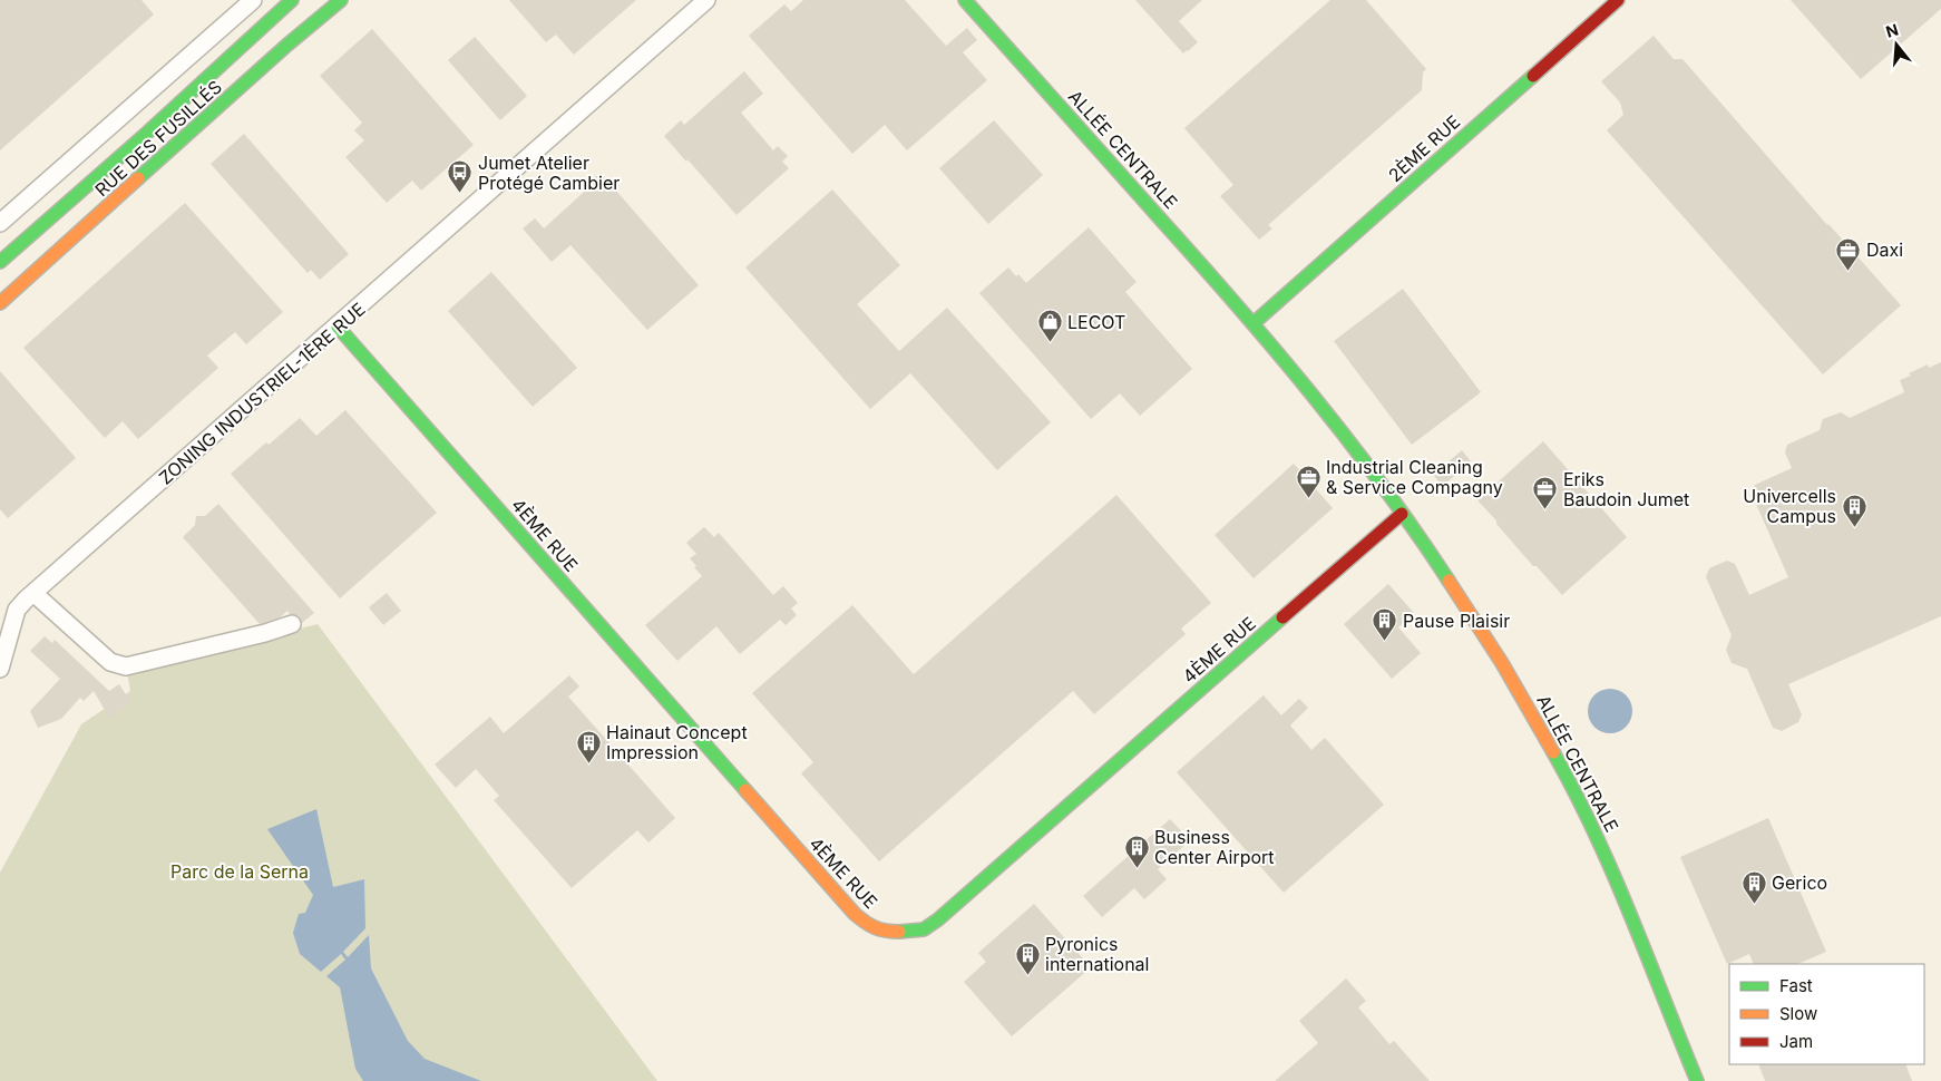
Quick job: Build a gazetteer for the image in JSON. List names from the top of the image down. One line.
{"streets":{"main road":["RUE DES FUSILLÉS","2ÈME RUE","ALLÉE CENTRALE","4ÈME RUE"],"street":["ZONING INDUSTRIEL-1ÈRE RUE"]},"crossings":[["2ÈME RUE","ALLÉE CENTRALE"],["ALLÉE CENTRALE","4ÈME RUE"],["ZONING INDUSTRIEL-1ÈRE RUE","4ÈME RUE"]],"parks":["Parc de la Serna"],"places":{"bus stop":["Jumet Atelier Protégé Cambier"],"office":["Daxi","Industrial Cleaning & Service Compagny","Eriks Baudoin Jumet"],"shop":["LECOT"],"building":["Univercells Campus","Pause Plaisir","Hainaut Concept Impression","Business Center Airport","Gerico","Pyronics international"]},"legend":["Fast","Slow","Jam"],"north":"top"}
